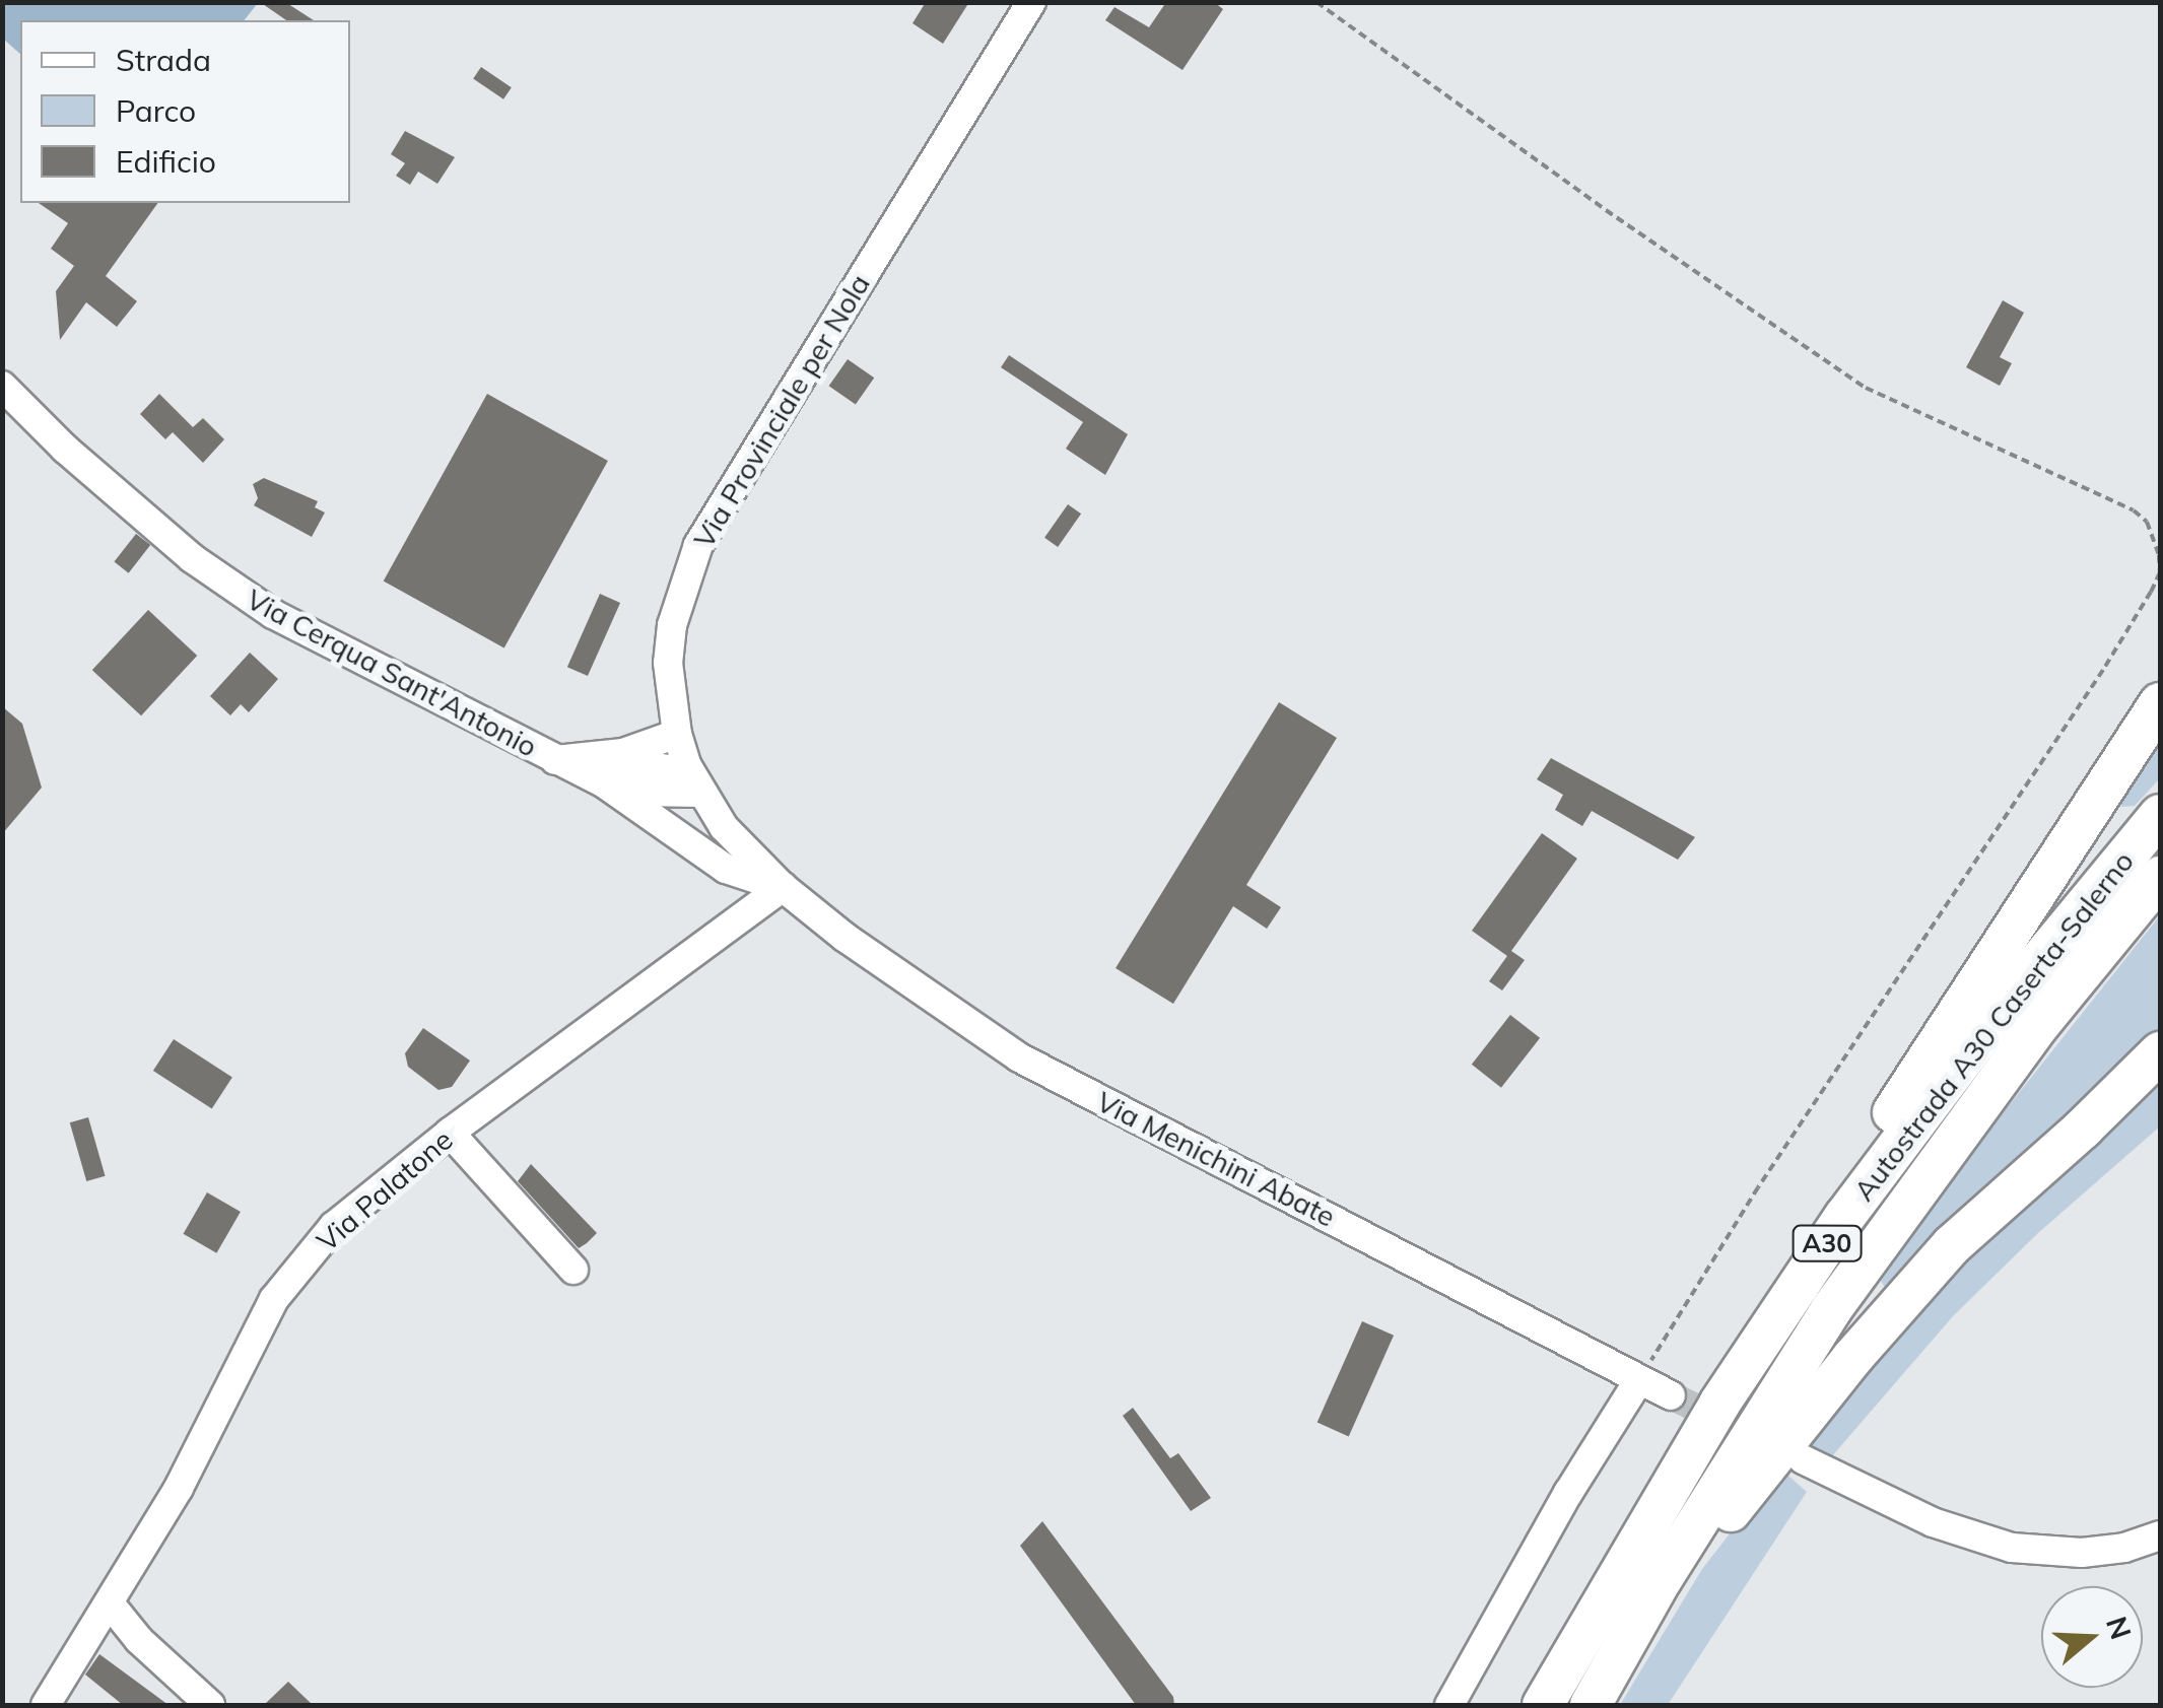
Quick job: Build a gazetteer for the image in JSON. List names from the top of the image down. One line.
{"streets":{"highway":["Autostrada A30 Caserta-Salerno","A30"],"street":["Via Provinciale per Nola","Via Cerqua Sant'Antonio","Via Menichini Abate","Via Palatone"]},"crossings":[["Via Provinciale per Nola","Via Cerqua Sant'Antonio"],["Via Provinciale per Nola","Via Menichini Abate"],["Via Provinciale per Nola","Via Palatone"],["Via Menichini Abate","Via Palatone"]],"legend":["Strada","Parco","Edificio"],"north":"right"}
